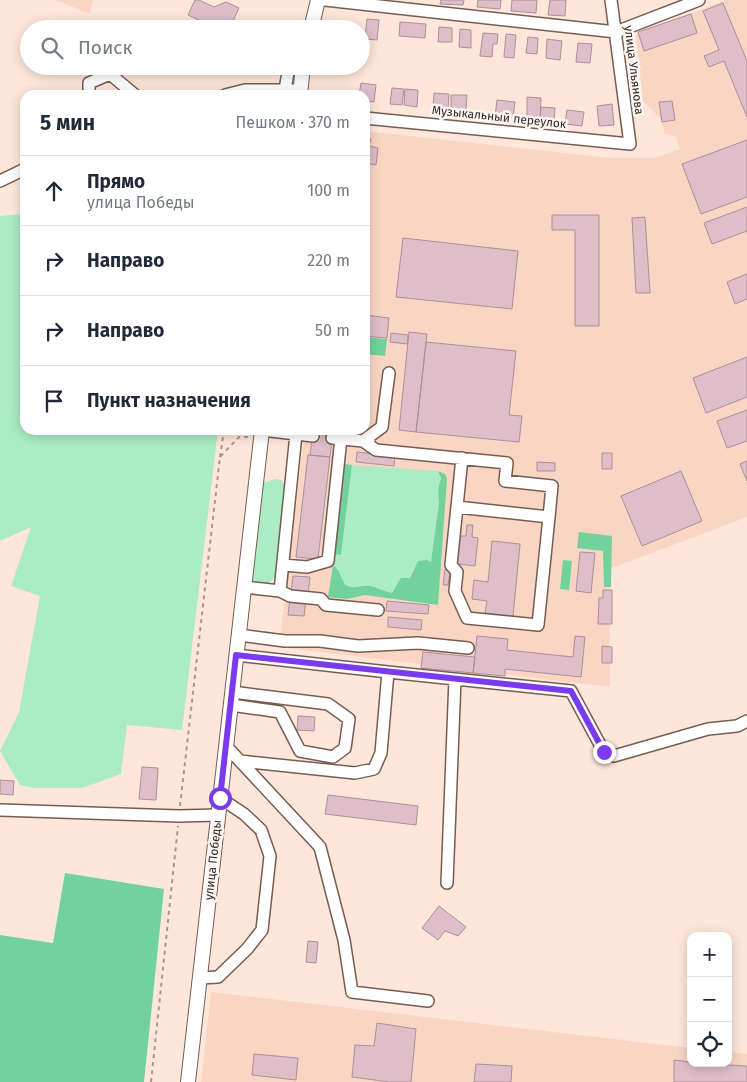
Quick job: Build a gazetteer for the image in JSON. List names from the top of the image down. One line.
{"streets":{"main road":["улица Победы"],"street":["улица Ульянова","Музыкальный переулок"]},"crossings":[["улица Ульянова","Музыкальный переулок"]],"page":{"search":"Поиск","heading":["5 мин","Пешком · 370 m"],"list":[["Прямо","улица Победы","100 m"],["Направо","220 m"],["Направо","50 m"],"Пункт назначения"],"map_buttons":["+","−"]}}
